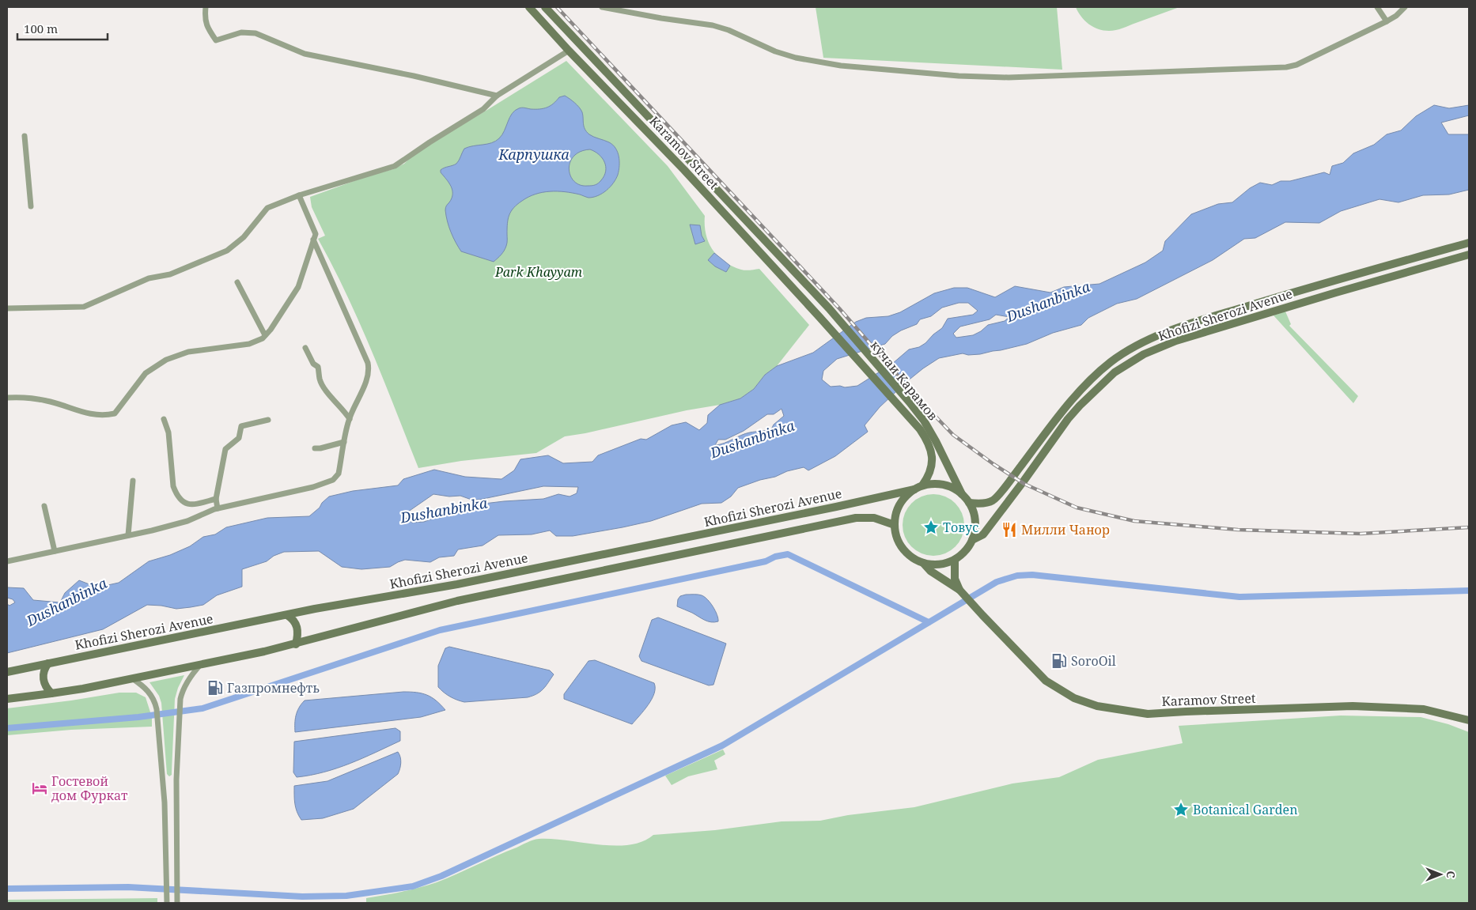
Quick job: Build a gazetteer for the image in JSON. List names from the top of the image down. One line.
{"streets":{"main road":["Karamov Street","Khofizi Sherozi Avenue","кӯчаи Карамов"]},"crossings":[["Karamov Street","кӯчаи Карамов"],["Khofizi Sherozi Avenue","кӯчаи Карамов"]],"water":["Карпушка","Dushanbinka"],"parks":["Park Khayyam"],"places":{"place":["Товус","Botanical Garden"],"restaurant":["Милли Чанор"],"fuel station":["SoroOil","Газпромнефть"],"hotel":["Гостевой дом Фуркат"]},"scale_bar":"100 m","north":"right"}
